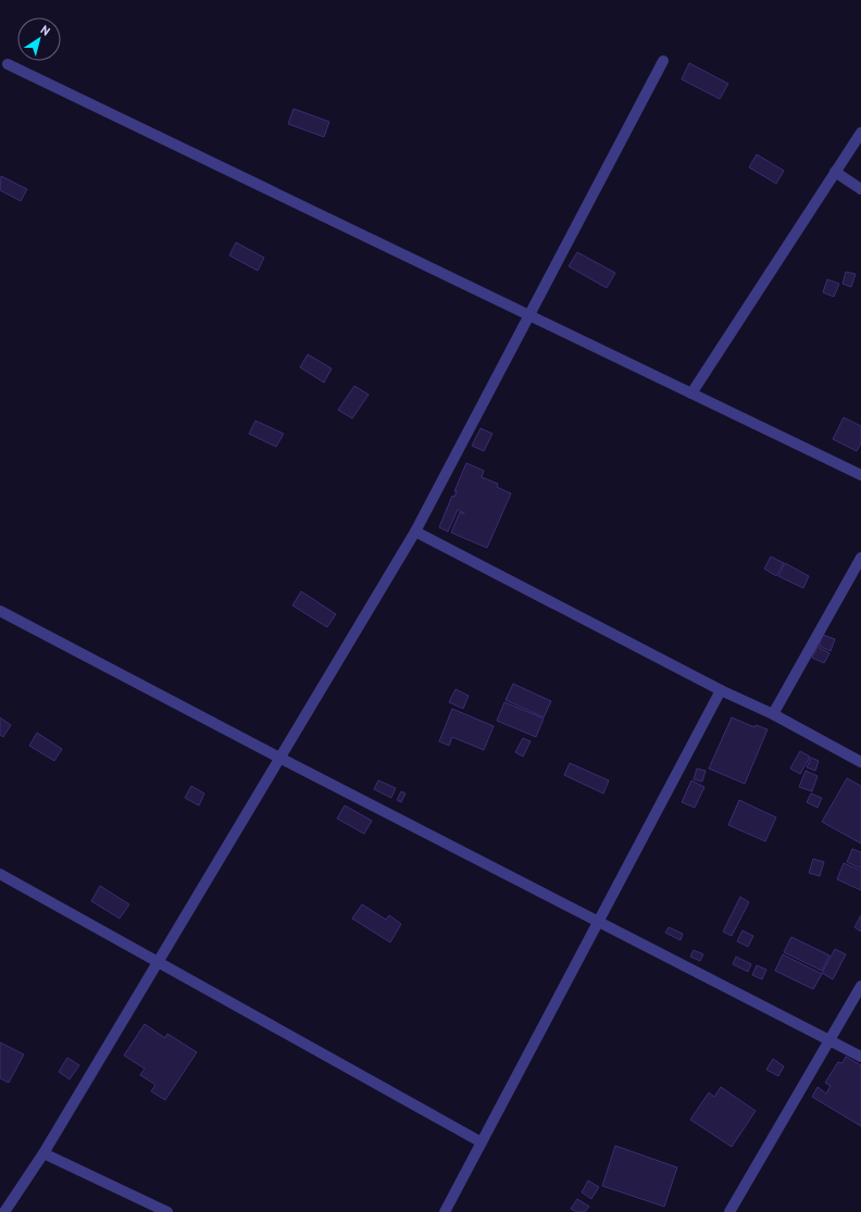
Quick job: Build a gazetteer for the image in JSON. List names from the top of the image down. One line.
{"north":"top right"}
